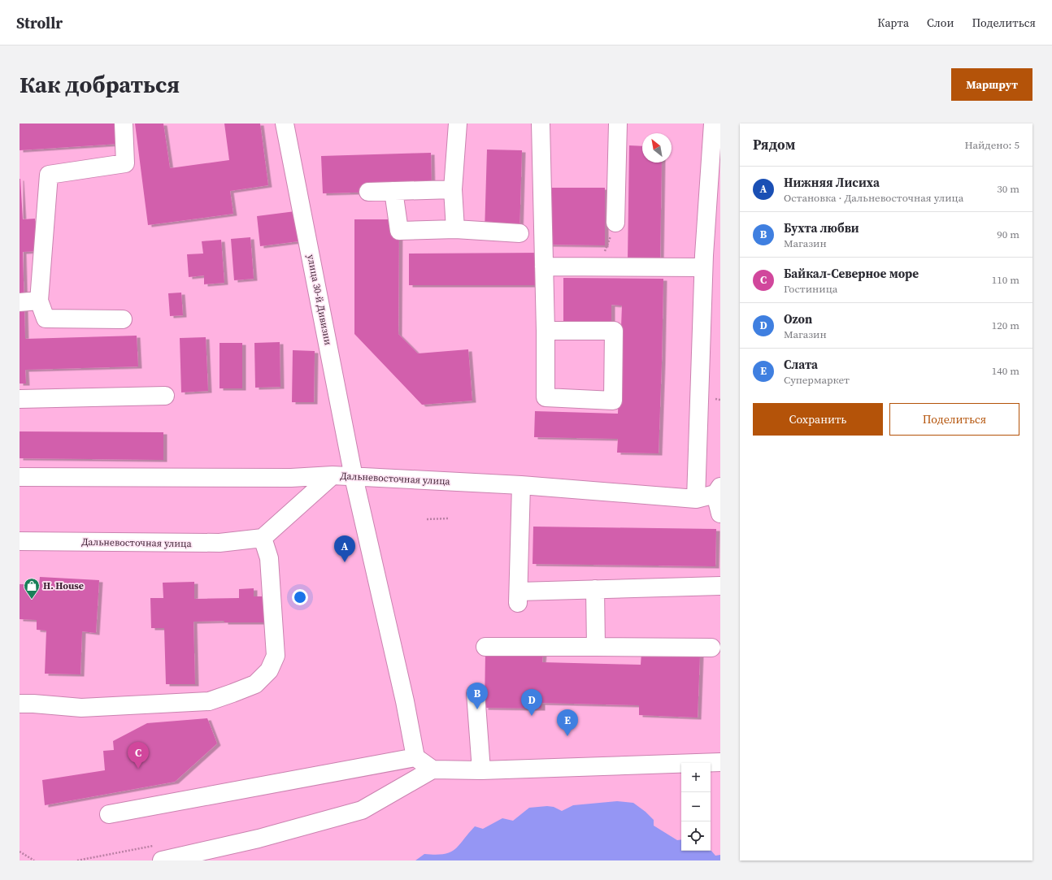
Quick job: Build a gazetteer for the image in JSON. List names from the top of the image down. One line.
{"streets":{"street":["улица 30-й Дивизии","Дальневосточная улица"]},"crossings":[["улица 30-й Дивизии","Дальневосточная улица"]],"places":{"shop":["H. House"]},"north":"top left","page":{"header":"Strollr","nav":["Карта","Слои","Поделиться"],"buttons":["Маршрут",["Сохранить","Поделиться"]],"title":"Как добраться","heading":["Рядом","Найдено: 5"],"list":[{"mark":"A","name":"Нижняя Лисиха","note":"Остановка · Дальневосточная улица","value":"30 m"},{"mark":"B","name":"Бухта любви","note":"Магазин","value":"90 m"},{"mark":"C","name":"Байкал-Северное море","note":"Гостиница","value":"110 m"},{"mark":"D","name":"Ozon","note":"Магазин","value":"120 m"},{"mark":"E","name":"Слата","note":"Супермаркет","value":"140 m"}],"pins":["A","B","D","E","C"],"map_buttons":["+","−"]}}
